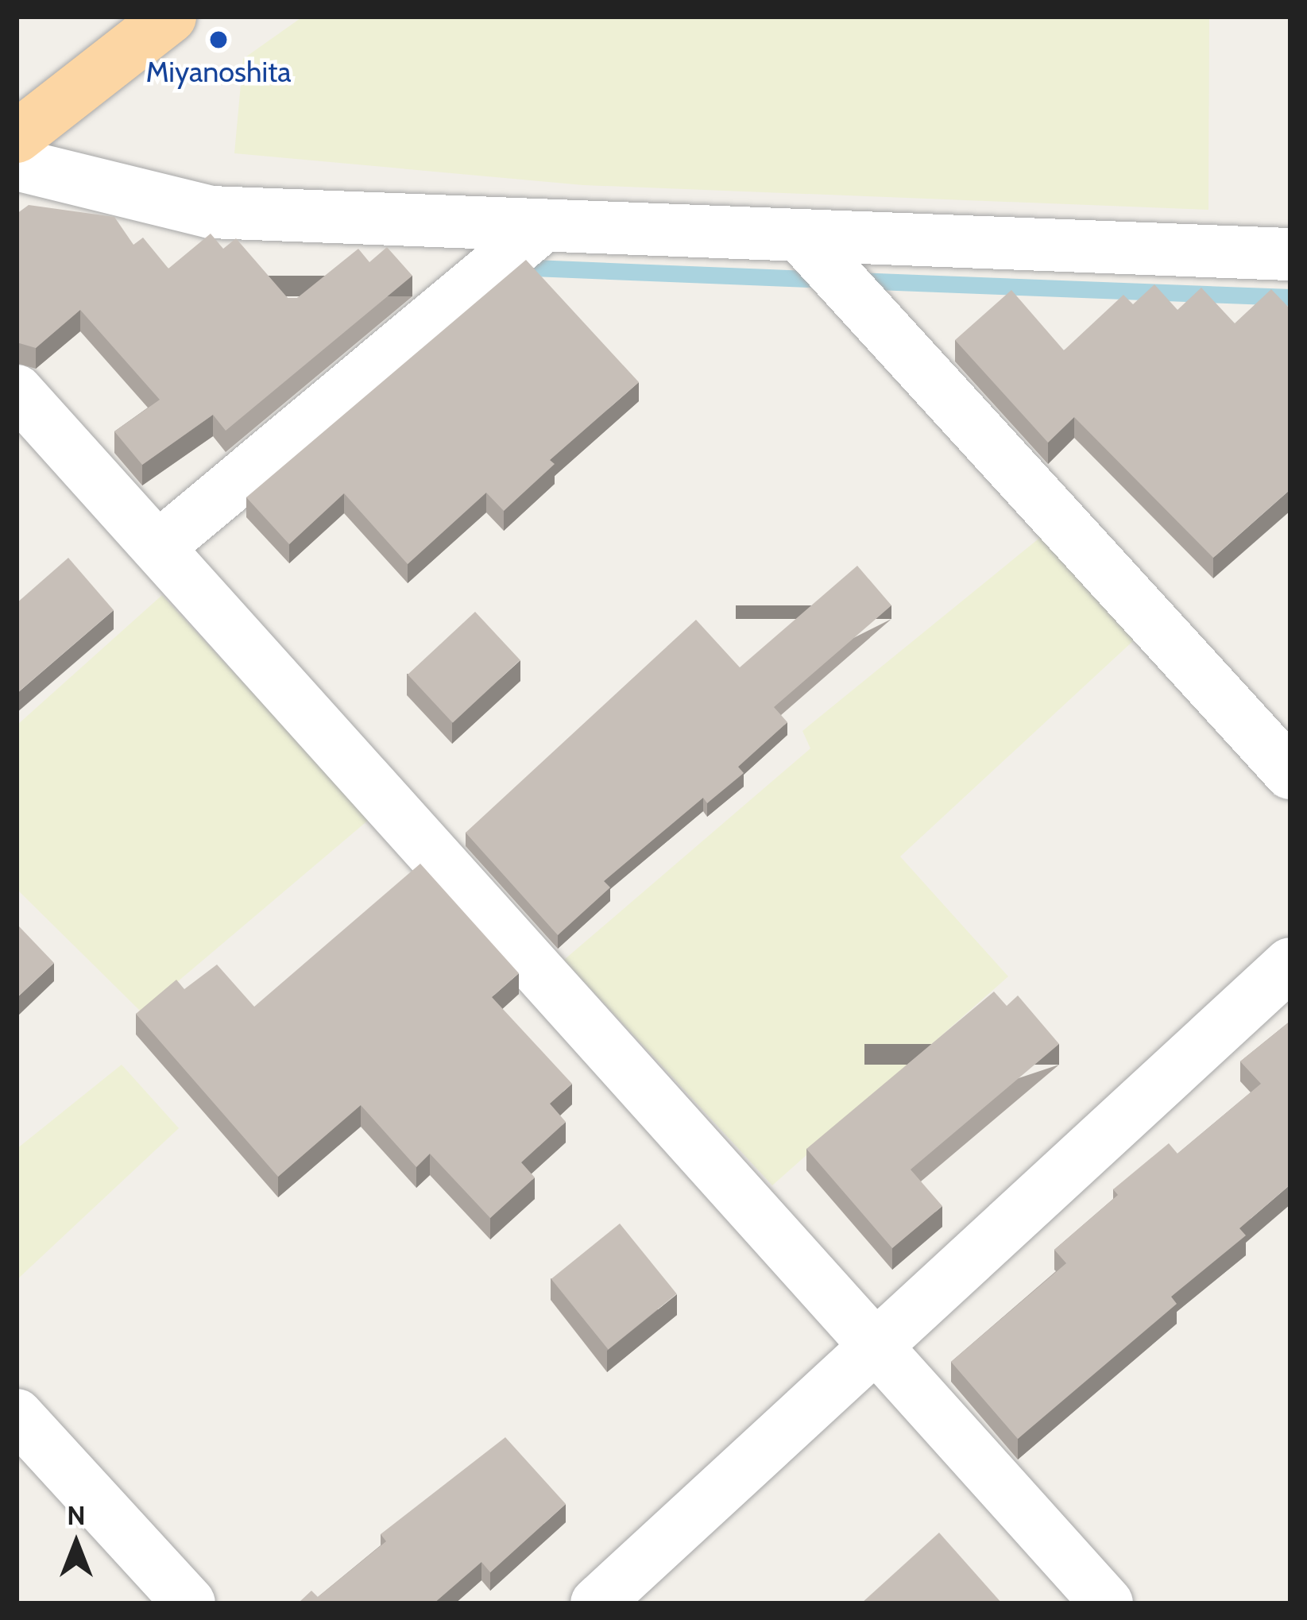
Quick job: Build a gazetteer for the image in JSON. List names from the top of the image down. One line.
{"places":["Miyanoshita"],"north":"top"}
